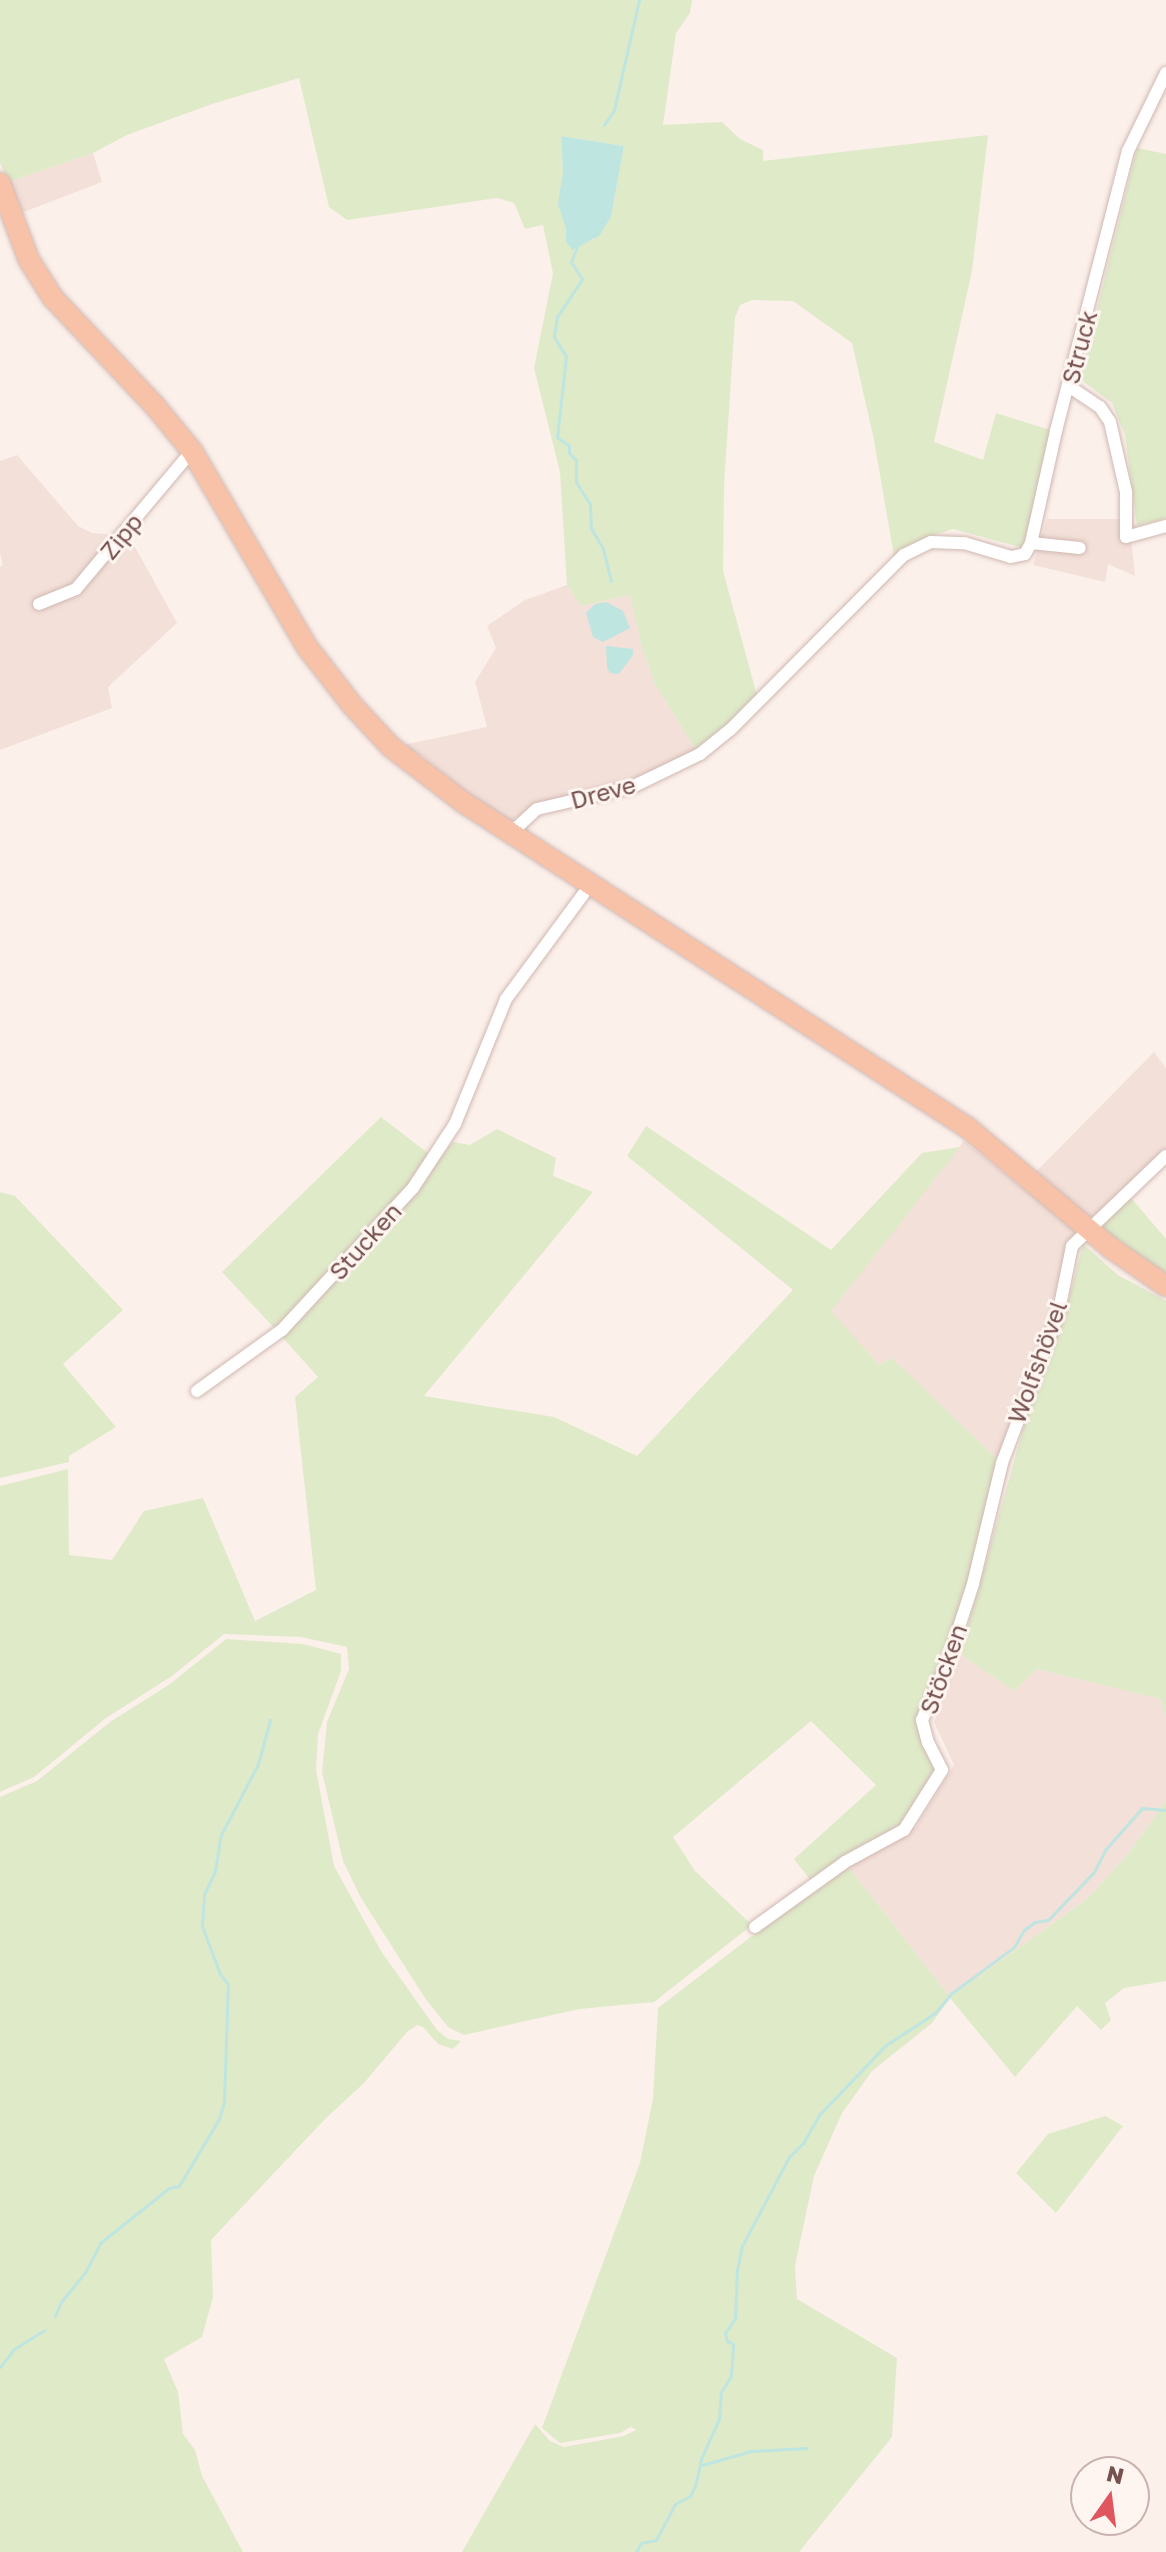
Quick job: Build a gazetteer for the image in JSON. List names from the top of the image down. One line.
{"streets":{"street":["Struck","Zipp","Dreve","Stucken","Wolfshövel","Stöcken"]},"crossings":[["Struck","Dreve"],["Wolfshövel","Stöcken"]],"north":"top"}
